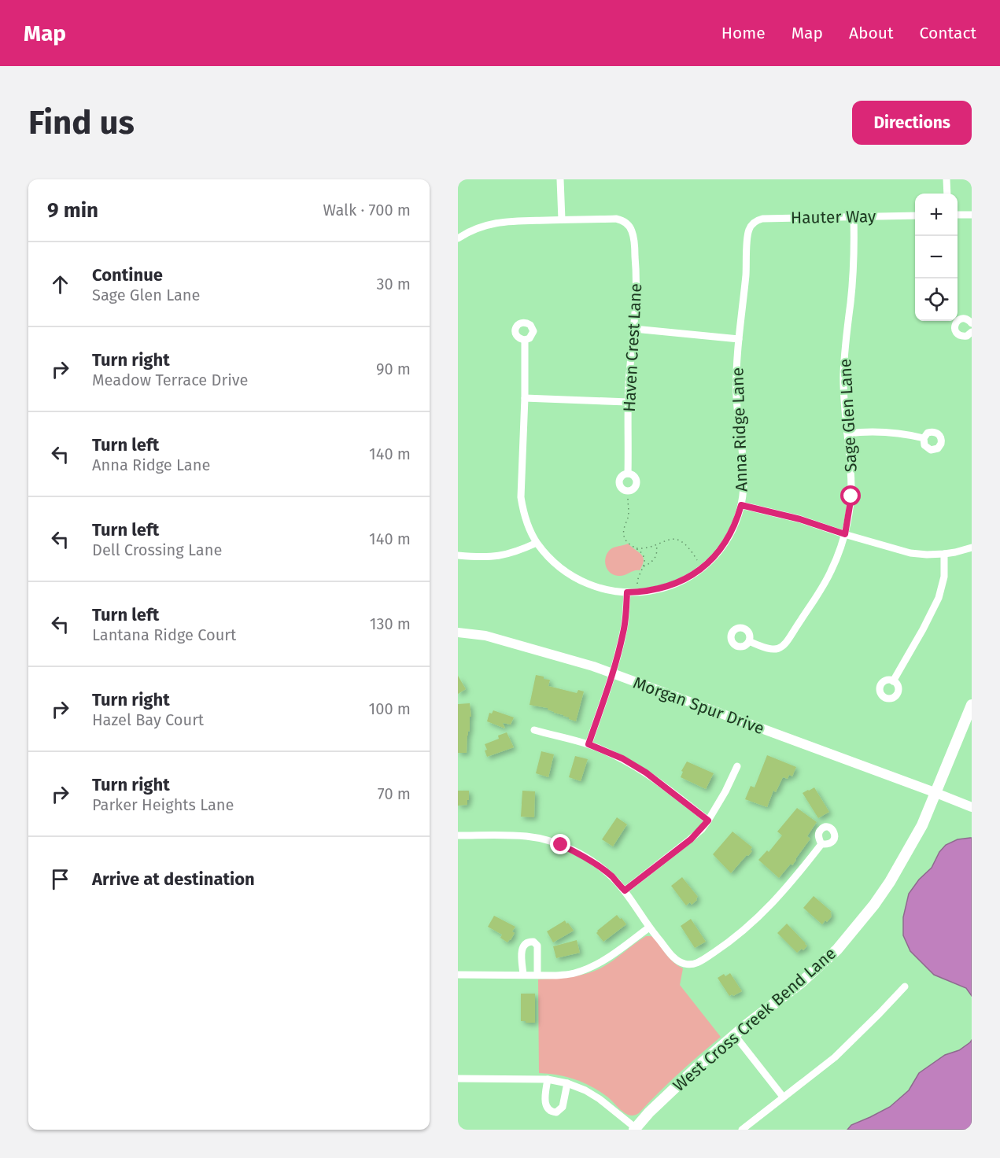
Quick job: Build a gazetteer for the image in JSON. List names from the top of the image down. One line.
{"streets":{"main road":["West Cross Creek Bend Lane"],"street":["Hauter Way","Haven Crest Lane","Sage Glen Lane","Anna Ridge Lane","Morgan Spur Drive"]},"crossings":[["Hauter Way","Sage Glen Lane"],["Hauter Way","Anna Ridge Lane"],["Morgan Spur Drive","West Cross Creek Bend Lane"]],"page":{"header":"Map","nav":["Home","Map","About","Contact"],"buttons":"Directions","title":"Find us","heading":["9 min","Walk · 700 m"],"map_buttons":["+","−"],"list":[["Continue","Sage Glen Lane","30 m"],["Turn right","Meadow Terrace Drive","90 m"],["Turn left","Anna Ridge Lane","140 m"],["Turn left","Dell Crossing Lane","140 m"],["Turn left","Lantana Ridge Court","130 m"],["Turn right","Hazel Bay Court","100 m"],["Turn right","Parker Heights Lane","70 m"],"Arrive at destination"]}}
